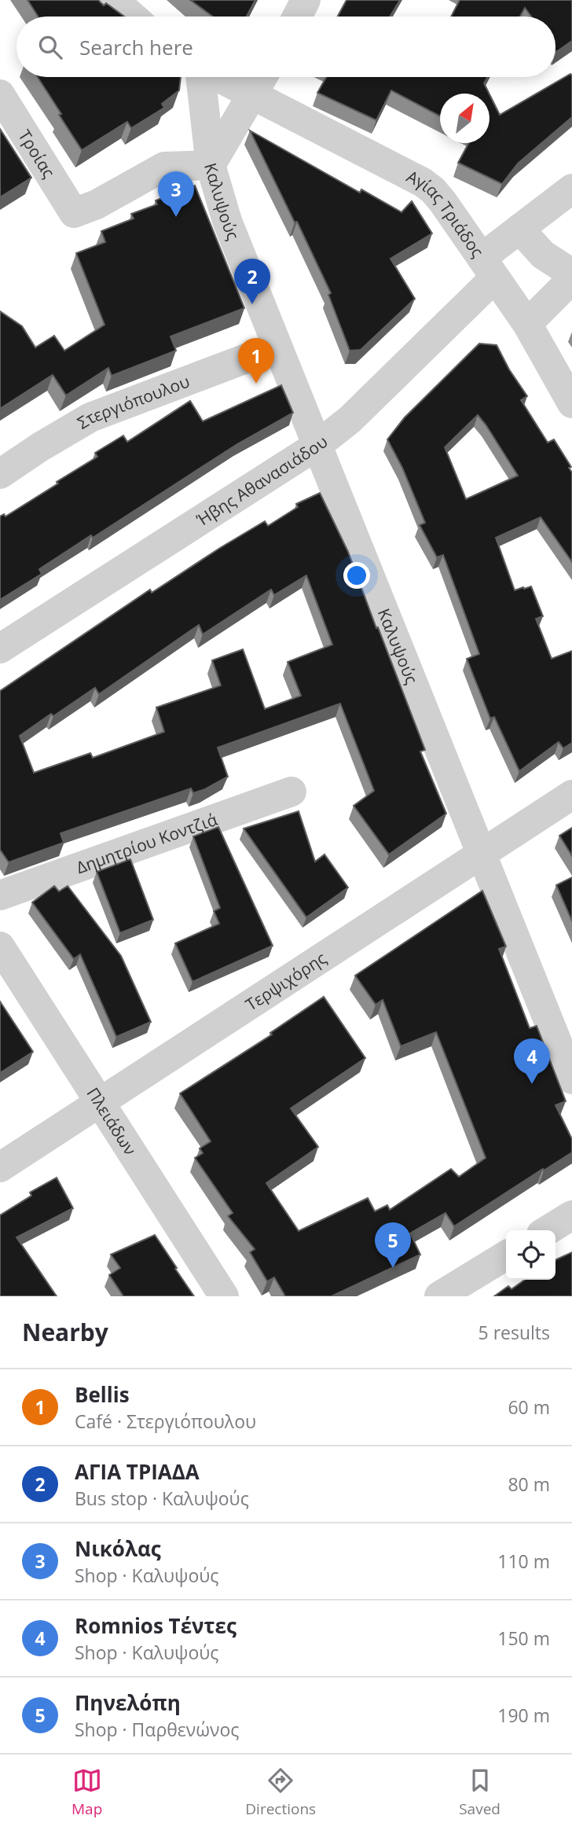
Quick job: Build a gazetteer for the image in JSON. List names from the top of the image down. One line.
{"streets":{"street":["Τροίας","Καλυψούς","Αγίας Τριάδος","Στεργιόπουλου","Ήβης Αθανασιάδου","Δημητρίου Κοντζιά","Τερψιχόρης","Πλειάδων"]},"crossings":[["Τροίας","Καλυψούς"],["Καλυψούς","Αγίας Τριάδος"],["Καλυψούς","Στεργιόπουλου"],["Καλυψούς","Ήβης Αθανασιάδου"],["Καλυψούς","Τερψιχόρης"],["Αγίας Τριάδος","Ήβης Αθανασιάδου"],["Τερψιχόρης","Πλειάδων"]],"north":"top right","page":{"search":"Search here","pins":["3","2","1","4","5"],"heading":["Nearby","5 results"],"list":[{"mark":"1","name":"Bellis","note":"Café · Στεργιόπουλου","value":"60 m"},{"mark":"2","name":"ΑΓΙΑ ΤΡΙΑΔΑ","note":"Bus stop · Καλυψούς","value":"80 m"},{"mark":"3","name":"Νικόλας","note":"Shop · Καλυψούς","value":"110 m"},{"mark":"4","name":"Romnios Τέντες","note":"Shop · Καλυψούς","value":"150 m"},{"mark":"5","name":"Πηνελόπη","note":"Shop · Παρθενώνος","value":"190 m"}],"nav":["Map","Directions","Saved"]}}
